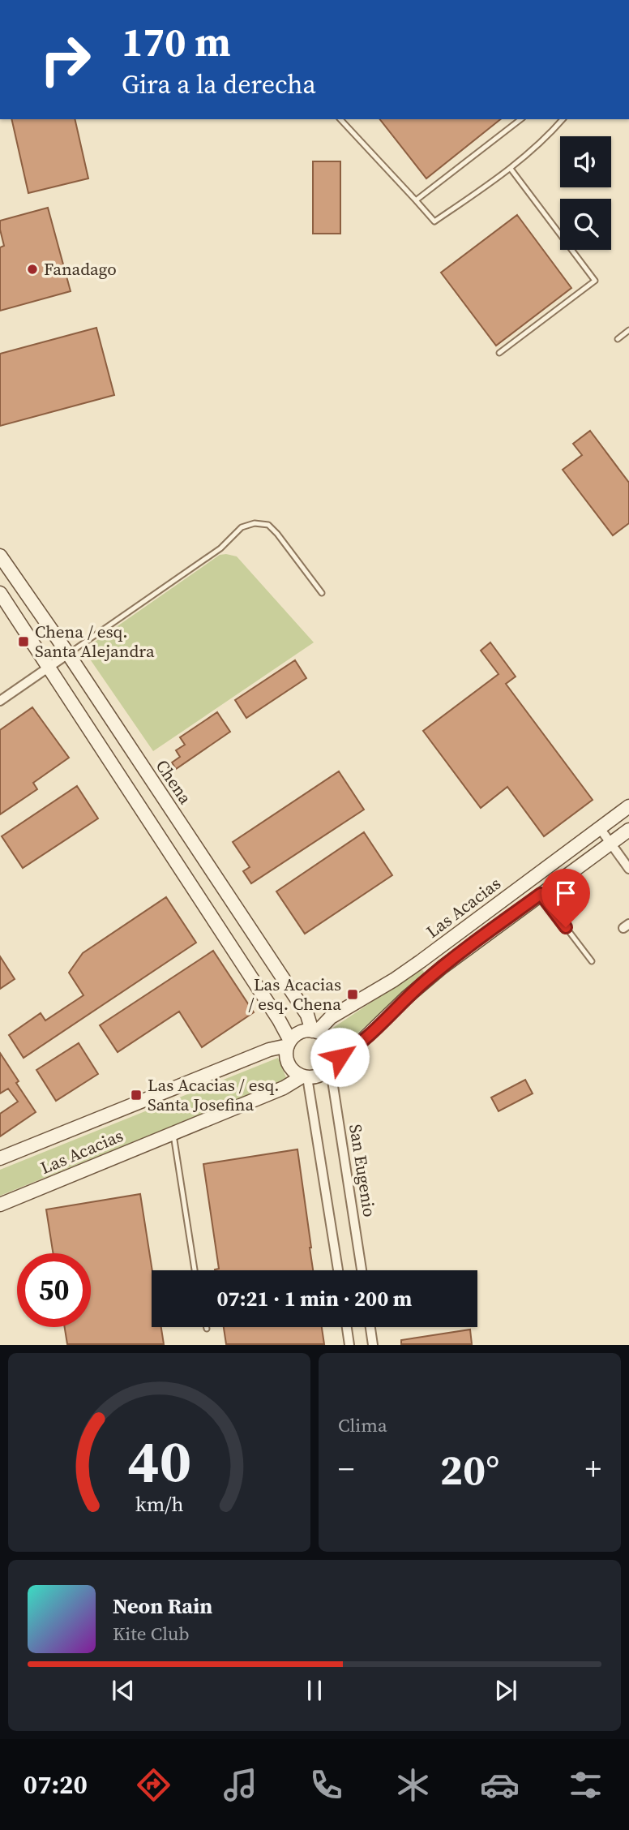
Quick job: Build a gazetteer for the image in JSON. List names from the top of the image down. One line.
{"streets":{"main road":["Chena","Las Acacias"],"street":["San Eugenio"]},"crossings":[["Chena","Las Acacias"],["Chena","San Eugenio"],["Las Acacias","San Eugenio"]],"places":{"other":["Fanadago"],"transit":["Chena / esq. Santa Alejandra","Las Acacias / esq. Chena","Las Acacias / esq. Santa Josefina"]},"page":{"turn":["170 m","Gira a la derecha"],"limit":"50","trip":"07:21 · 1 min · 200 m","tile":"Clima","heat":["−","20°","+"],"song":["Neon Rain","Kite Club"],"tabs":"07:20","gauge":["40","km/h"]}}
